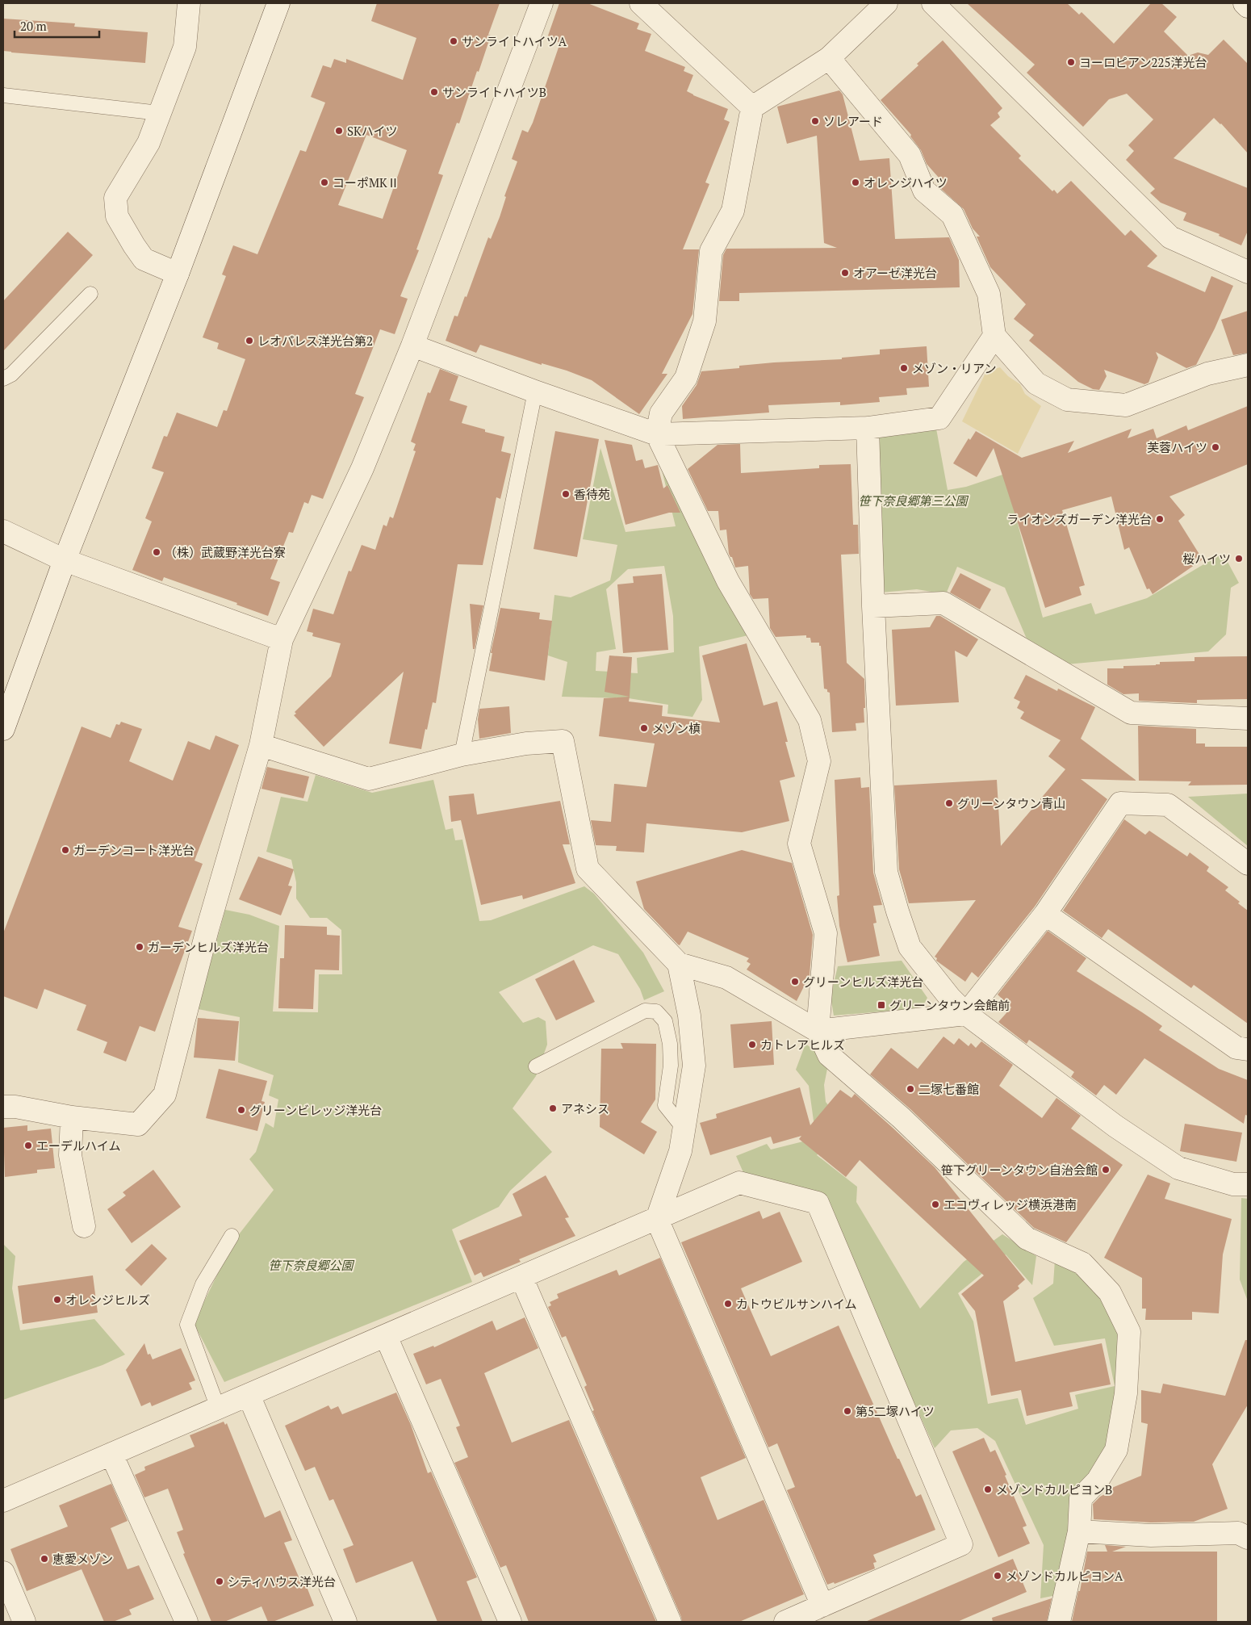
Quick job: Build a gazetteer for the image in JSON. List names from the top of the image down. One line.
{"parks":["笹下奈良郷第三公園","笹下奈良郷公園"],"places":{"other":["サンライトハイツA","ヨーロピアン225洋光台","サンライトハイツB","ソレアード","SKハイツ","コーポMKⅡ","オレンジハイツ","オアーゼ洋光台","レオパレス洋光台第2","メゾン・リアン","芙蓉ハイツ","香待苑","ライオンズガーデン洋光台","（株）武蔵野洋光台寮","桜ハイツ","メゾン槙","グリーンタウン青山","ガーデンコート洋光台","ガーデンヒルズ洋光台","グリーンヒルズ洋光台","カトレアヒルズ","二塚七番館","アネシス","グリーンビレッジ洋光台","エーデルハイム","笹下グリーンタウン自治会館","エコヴィレッジ横浜港南","オレンジヒルズ","カトウビルサンハイム","第5二塚ハイツ","メゾンドカルピヨンB","恵愛メゾン","メゾンドカルピヨンA","シティハウス洋光台"],"transit":["グリーンタウン会館前"]},"scale_bar":"20 m"}
